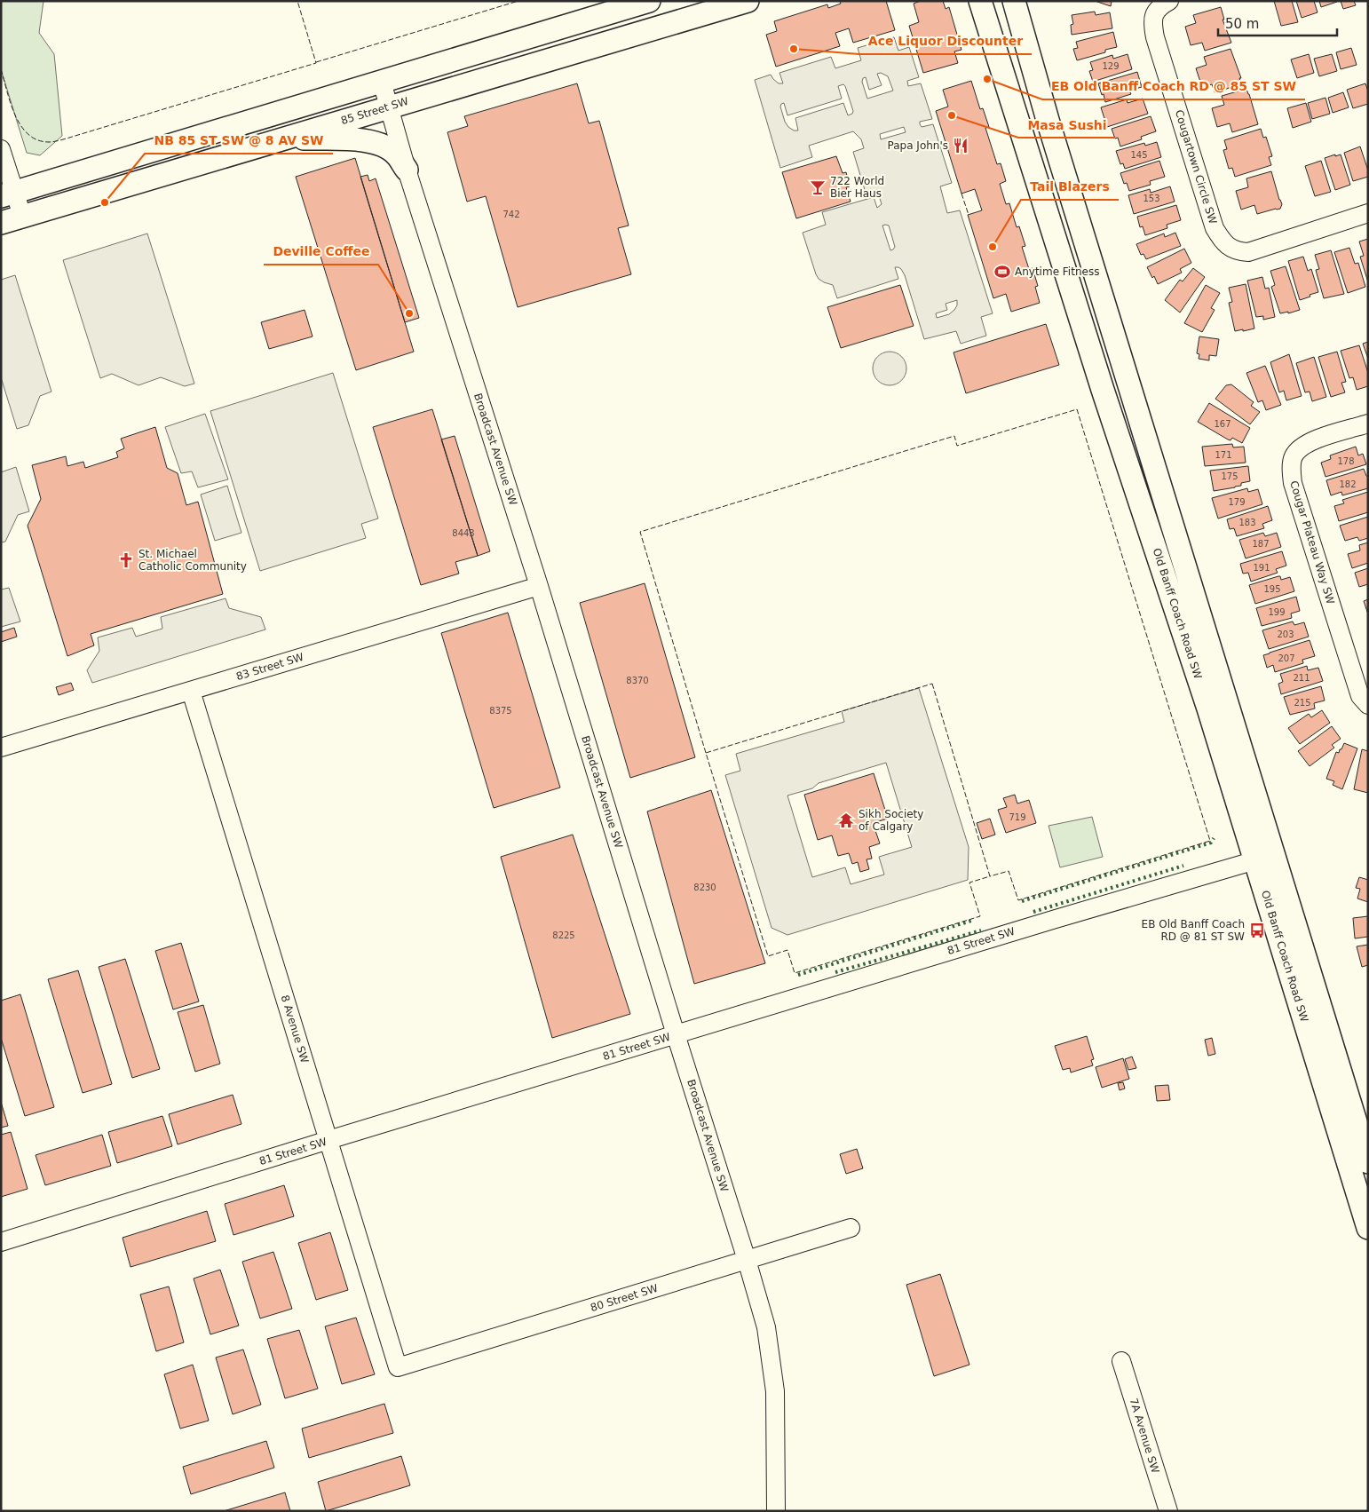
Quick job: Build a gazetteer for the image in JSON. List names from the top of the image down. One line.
{"streets":{"main road":["85 Street SW","Old Banff Coach Road SW"],"street":["Cougartown Circle SW","Broadcast Avenue SW","Cougar Plateau Way SW","83 Street SW","81 Street SW","8 Avenue SW","80 Street SW","7A Avenue SW"]},"crossings":[["85 Street SW","Broadcast Avenue SW"],["Broadcast Avenue SW","83 Street SW"],["Broadcast Avenue SW","81 Street SW"],["Broadcast Avenue SW","80 Street SW"],["Old Banff Coach Road SW","81 Street SW"],["83 Street SW","8 Avenue SW"],["81 Street SW","8 Avenue SW"],["8 Avenue SW","80 Street SW"]],"places":{"other":["Ace Liquor Discounter","EB Old Banff Coach RD @ 85 ST SW","Masa Sushi","NB 85 ST SW @ 8 AV SW","Tail Blazers","Deville Coffee"],"restaurant":["Papa John's"],"bar":["722 World Bier Haus"],"sports":["Anytime Fitness"],"church":["St. Michael Catholic Community"],"temple":["Sikh Society of Calgary"],"bus stop":["EB Old Banff Coach RD @ 81 ST SW"]},"house_numbers":["129","145","153","742","167","171","178","175","182","179","183","8443","187","191","195","199","203","207","211","8370","215","8375","719","8230","8225"],"scale_bar":"50 m"}
